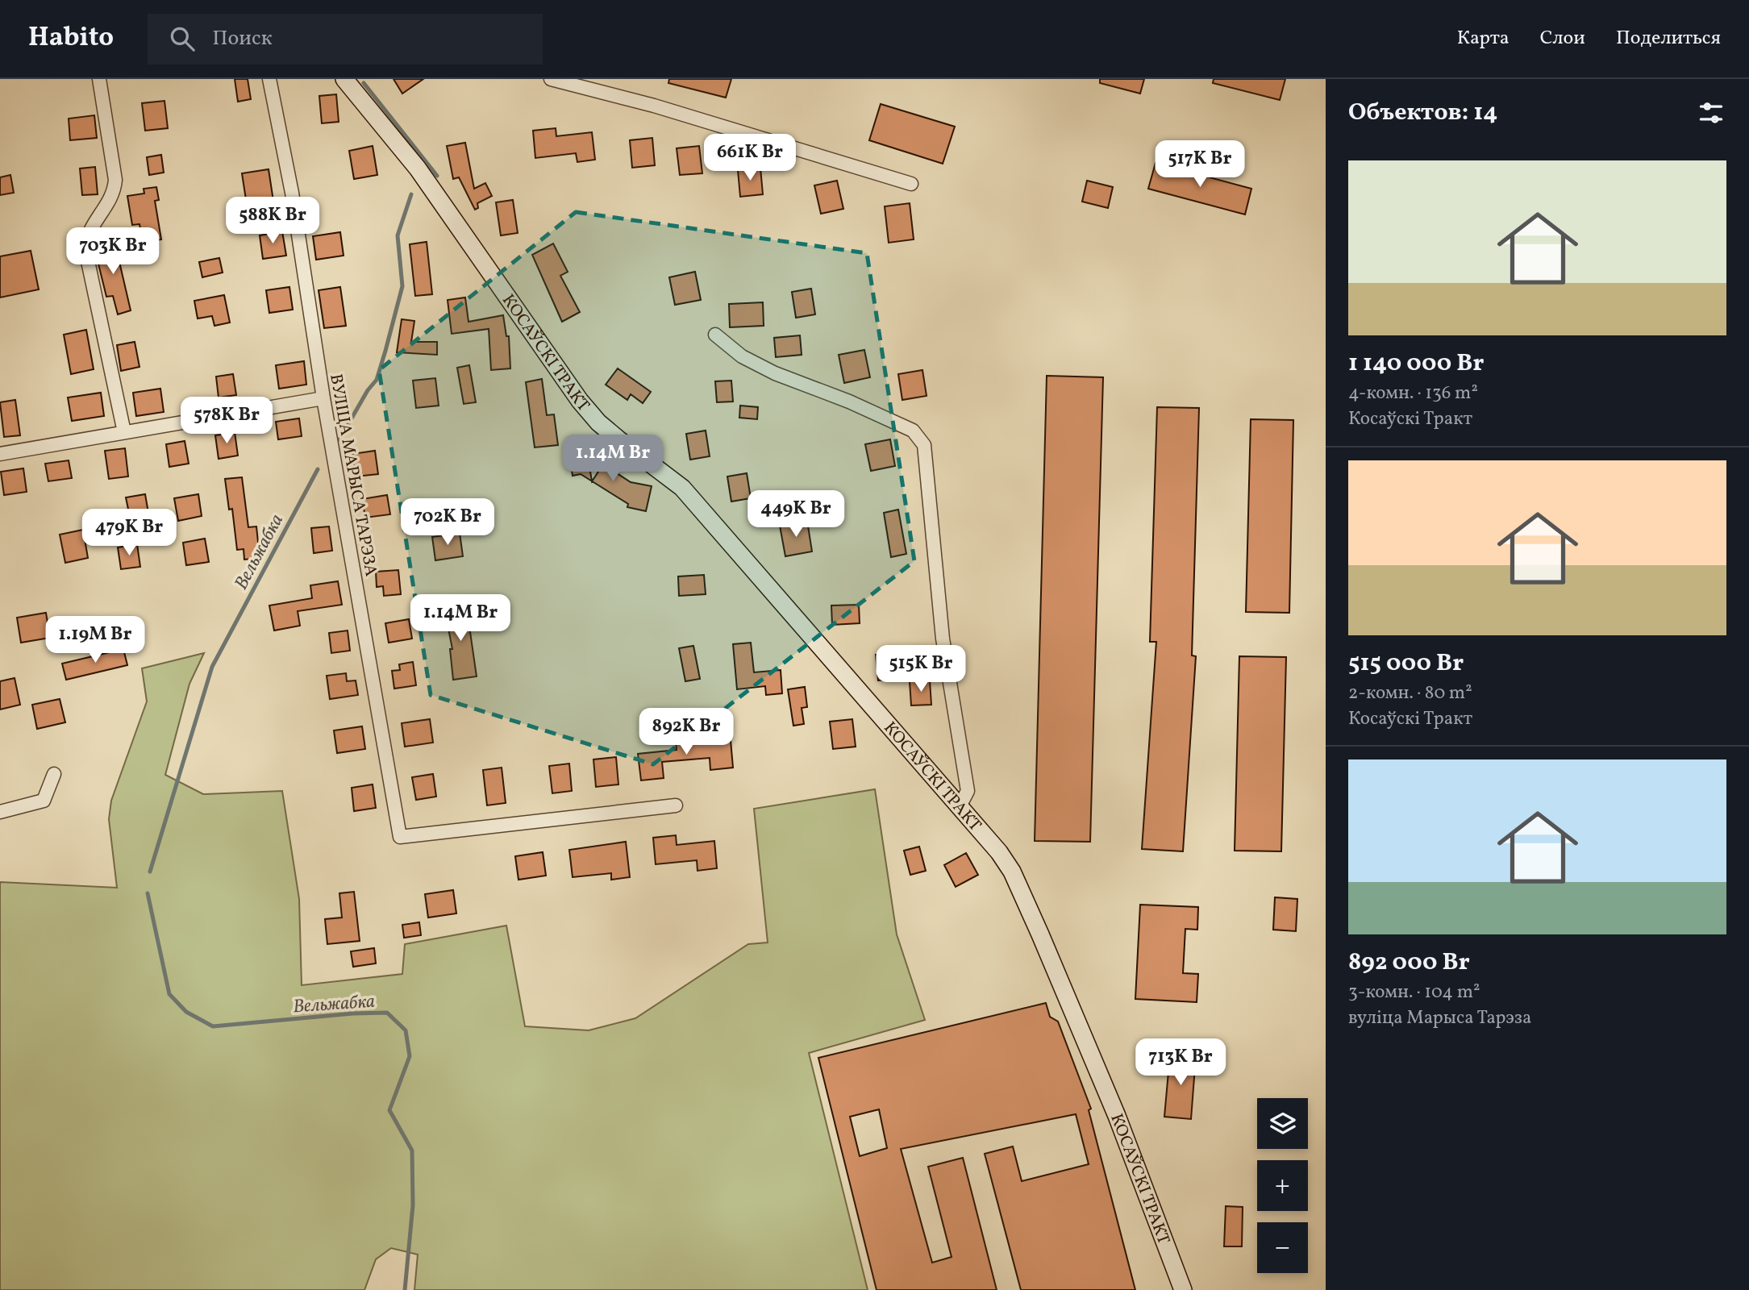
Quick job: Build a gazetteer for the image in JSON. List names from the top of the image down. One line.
{"streets":{"main road":["КОСАЎСКІ ТРАКТ"],"street":["ВУЛІЦА МАРЫСА ТАРЭЗА"]},"water":["Вельжабка"],"page":{"header":"Habito","search":"Поиск","nav":["Карта","Слои","Поделиться"],"heading":"Объектов: 14","price":["661K Br","517K Br","588K Br","703K Br","578K Br","1.14M Br","449K Br","702K Br","479K Br","1.14M Br","1.19M Br","515K Br","892K Br","713K Br"],"list":[{"name":"1 140 000 Br","note":"4-комн. · 136 m² · Косаўскі Тракт"},{"name":"515 000 Br","note":"2-комн. · 80 m² · Косаўскі Тракт"},{"name":"892 000 Br","note":"3-комн. · 104 m² · вуліца Марыса Тарэза"}],"map_buttons":["+","−"]}}
